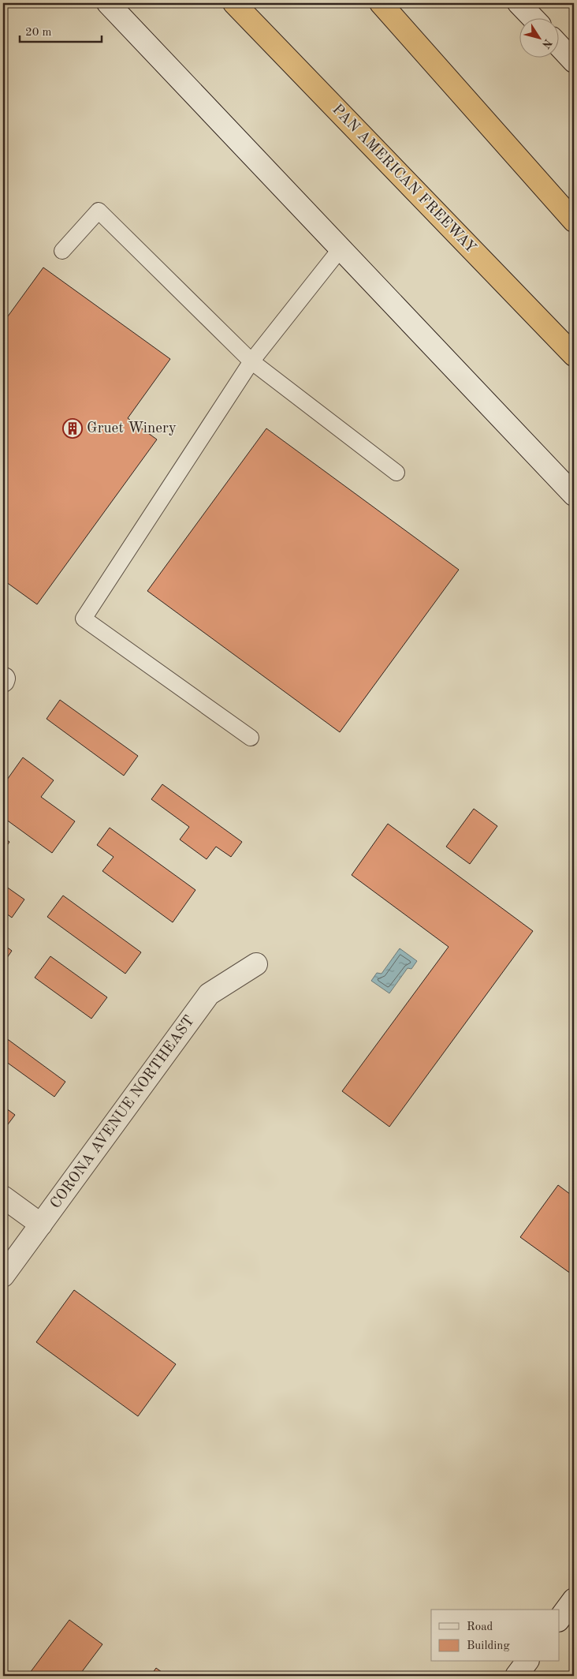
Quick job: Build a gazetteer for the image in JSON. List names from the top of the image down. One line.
{"streets":{"highway":["PAN AMERICAN FREEWAY"],"main road":["CORONA AVENUE NORTHEAST"]},"places":{"building":["Gruet Winery"]},"legend":["Road","Building"],"scale_bar":"20 m","north":"bottom right"}
